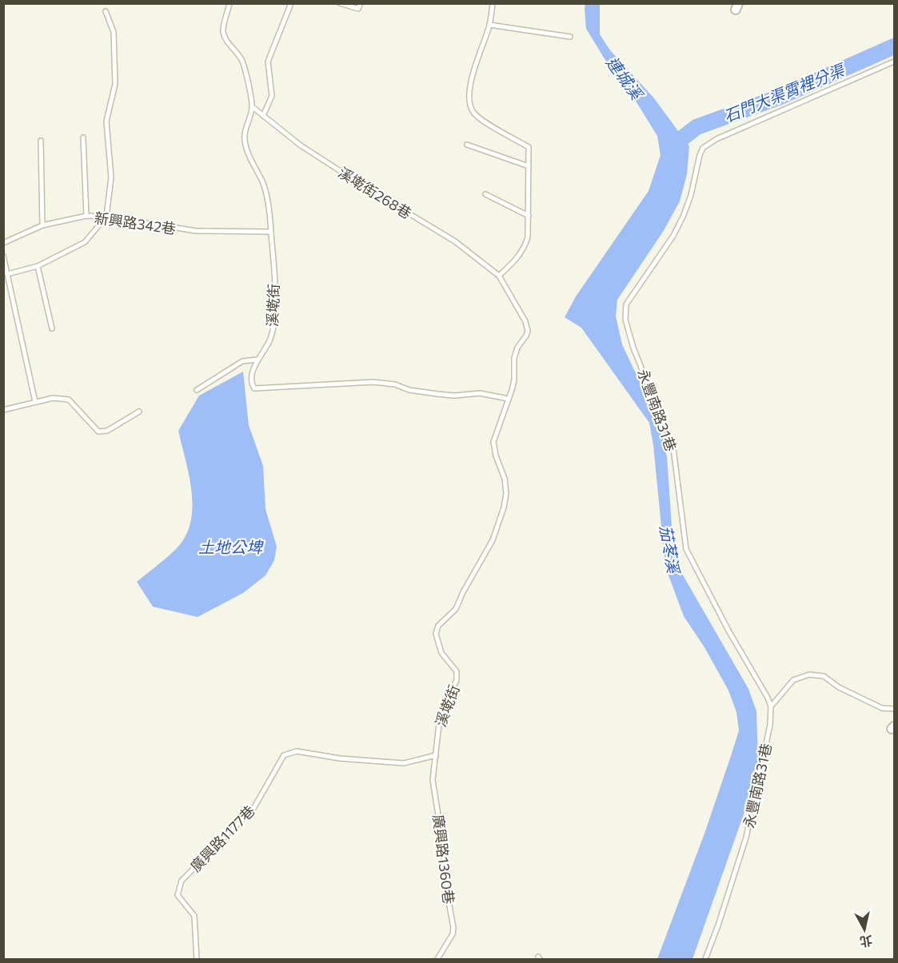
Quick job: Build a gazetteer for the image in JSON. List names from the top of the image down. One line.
{"streets":{"lane":["溪墘街268巷","新興路342巷","溪墘街","永豐南路31巷","廣興路1177巷","廣興路1360巷"]},"crossings":[["溪墘街268巷","溪墘街"],["新興路342巷","溪墘街"],["溪墘街","廣興路1177巷"],["溪墘街","廣興路1360巷"],["廣興路1177巷","廣興路1360巷"]],"water":["連城溪","石門大渠霄裡分渠","土地公埤","茄苳溪"],"north":"bottom"}
